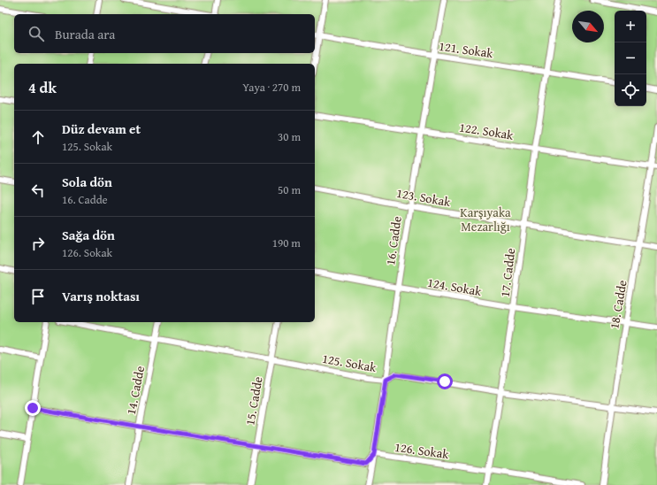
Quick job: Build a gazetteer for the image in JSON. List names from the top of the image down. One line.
{"streets":{"lane":["121. Sokak","122. Sokak","123. Sokak","16. Cadde","17. Cadde","124. Sokak","18. Cadde","125. Sokak","14. Cadde","15. Cadde","126. Sokak"]},"crossings":[["121. Sokak","16. Cadde"],["121. Sokak","17. Cadde"],["122. Sokak","16. Cadde"],["122. Sokak","17. Cadde"],["122. Sokak","18. Cadde"],["123. Sokak","16. Cadde"],["123. Sokak","17. Cadde"],["123. Sokak","18. Cadde"],["16. Cadde","124. Sokak"],["16. Cadde","125. Sokak"],["16. Cadde","126. Sokak"],["17. Cadde","124. Sokak"],["17. Cadde","125. Sokak"],["17. Cadde","126. Sokak"],["124. Sokak","18. Cadde"],["18. Cadde","125. Sokak"],["125. Sokak","14. Cadde"],["125. Sokak","15. Cadde"]],"parks":["Karşıyaka Mezarlığı"],"north":"bottom right","page":{"map_buttons":["+","−"],"search":"Burada ara","heading":["4 dk","Yaya · 270 m"],"list":[["Düz devam et","125. Sokak","30 m"],["Sola dön","16. Cadde","50 m"],["Sağa dön","126. Sokak","190 m"],"Varış noktası"]}}
